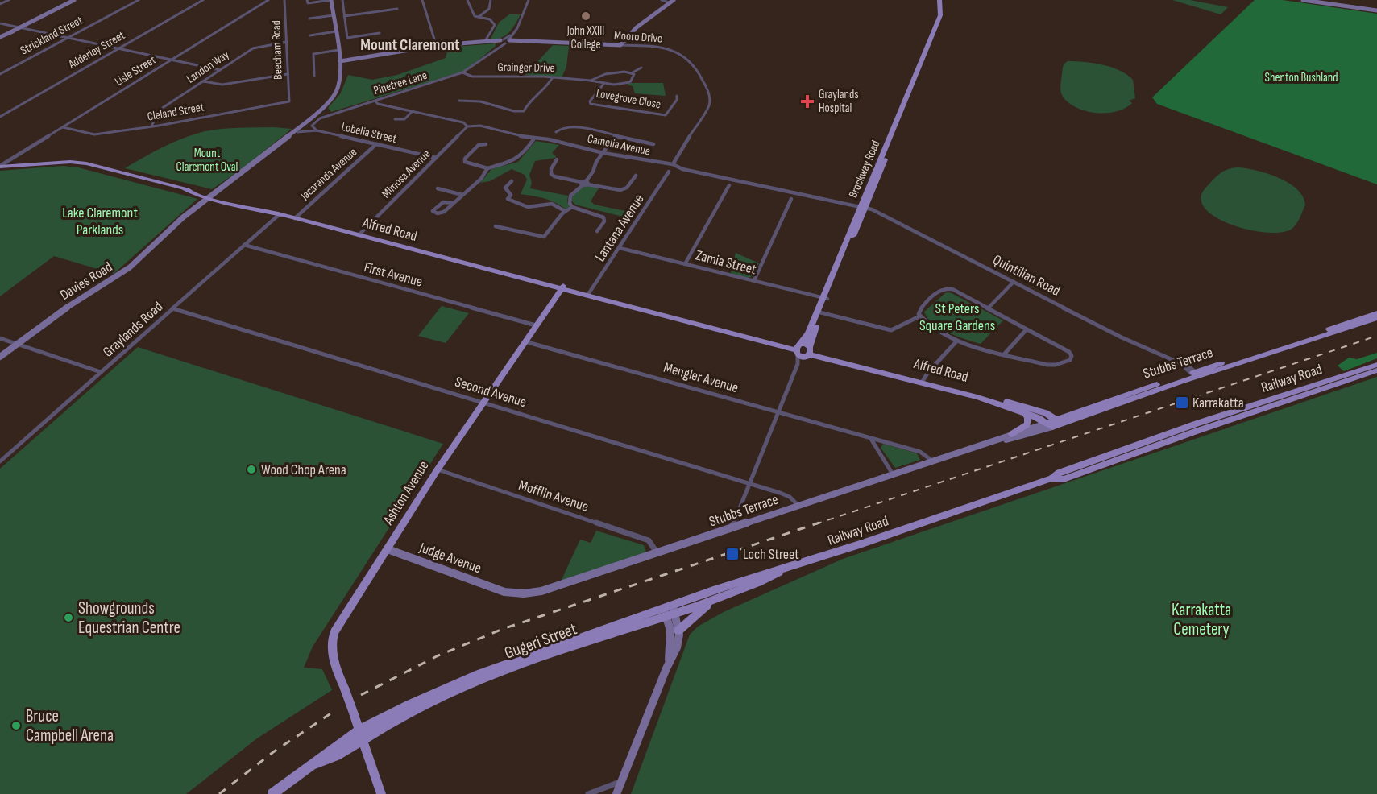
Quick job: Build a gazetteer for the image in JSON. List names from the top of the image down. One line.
{"streets":{"main road":["Brockway Road","Alfred Road","Davies Road","Stubbs Terrace","Railway Road","Ashton Avenue","Gugeri Street"],"street":["Strickland Street","Mooro Drive","Adderley Street","Beecham Road","Landon Way","Grainger Drive","Lisle Street","Pinetree Lane","Lovegrove Close","Cleland Street","Lobelia Street","Camelia Avenue","Jacaranda Avenue","Mimosa Avenue","Lantana Avenue","Zamia Street","First Avenue","Quintilian Road","Graylands Road","Mengler Avenue","Second Avenue","Mofflin Avenue","Judge Avenue"]},"crossings":[["Mooro Drive","Pinetree Lane"],["Mooro Drive","Camelia Avenue"],["Beecham Road","Landon Way"],["Beecham Road","Cleland Street"],["Landon Way","Cleland Street"],["Grainger Drive","Pinetree Lane"],["Grainger Drive","Lovegrove Close"],["Lisle Street","Cleland Street"],["Lisle Street","Alfred Road"],["Pinetree Lane","Lobelia Street"],["Pinetree Lane","Camelia Avenue"],["Lobelia Street","Jacaranda Avenue"],["Lobelia Street","Mimosa Avenue"],["Camelia Avenue","Brockway Road"],["Camelia Avenue","Mimosa Avenue"],["Camelia Avenue","Quintilian Road"],["Brockway Road","Alfred Road"],["Brockway Road","Zamia Street"],["Brockway Road","Quintilian Road"],["Jacaranda Avenue","Alfred Road"],["Mimosa Avenue","Alfred Road"],["Lantana Avenue","Alfred Road"],["Lantana Avenue","Zamia Street"],["Alfred Road","Davies Road"],["Alfred Road","Graylands Road"],["Alfred Road","Stubbs Terrace"],["Alfred Road","Ashton Avenue"],["First Avenue","Graylands Road"],["First Avenue","Ashton Avenue"],["Quintilian Road","Stubbs Terrace"],["Graylands Road","Second Avenue"],["Stubbs Terrace","Mengler Avenue"],["Stubbs Terrace","Second Avenue"],["Stubbs Terrace","Mofflin Avenue"],["Stubbs Terrace","Judge Avenue"],["Mengler Avenue","Ashton Avenue"],["Railway Road","Gugeri Street"],["Second Avenue","Ashton Avenue"],["Ashton Avenue","Mofflin Avenue"],["Ashton Avenue","Judge Avenue"],["Ashton Avenue","Gugeri Street"]],"districts":["Mount Claremont"],"parks":["Shenton Bushland","Mount Claremont Oval","Lake Claremont Parklands","St Peters Square Gardens","Karrakatta Cemetery"],"places":{"other":["John XXIII College","Wood Chop Arena","Showgrounds Equestrian Centre","Bruce Campbell Arena"],"health":["Graylands Hospital"],"transit":["Karrakatta","Loch Street"]}}
